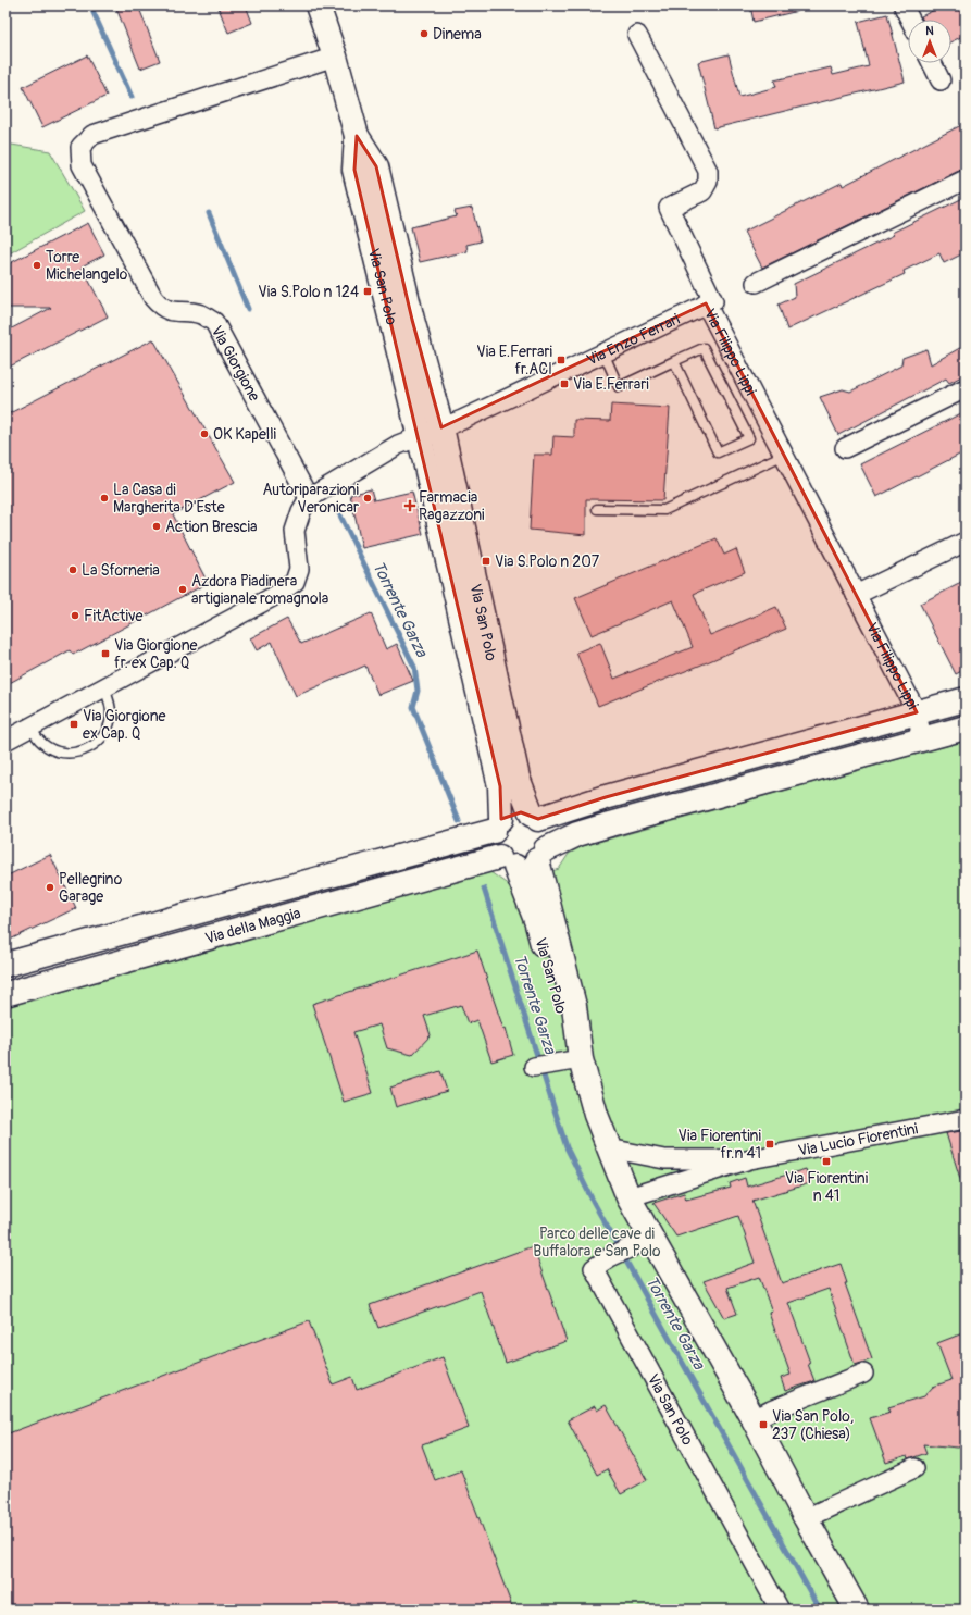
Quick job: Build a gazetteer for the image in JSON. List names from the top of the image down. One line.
{"streets":{"main road":["Via San Polo","Via della Maggia"],"street":["Via Enzo Ferrari","Via Filippo Lippi","Via Giorgione","Via Lucio Fiorentini"]},"crossings":[["Via San Polo","Via Enzo Ferrari"],["Via San Polo","Via Giorgione"],["Via San Polo","Via della Maggia"],["Via San Polo","Via Lucio Fiorentini"],["Via Enzo Ferrari","Via Filippo Lippi"],["Via Filippo Lippi","Via della Maggia"]],"water":["Torrente Garza"],"parks":["Parco delle cave di Buffalora e San Polo"],"places":{"other":["Dinema","Torre Michelangelo","OK Kapelli","La Casa di Margherita D'Este","Autoriparazioni Veronicar","Action Brescia","La Sforneria","Azdora Piadinera artigianale romagnola","FitActive","Pellegrino Garage"],"transit":["Via S.Polo n 124","Via E.Ferrari fr.ACI","Via E.Ferrari","Via S.Polo n 207","Via Giorgione fr. ex Cap. Q","Via Giorgione ex Cap. Q","Via Fiorentini fr.n 41","Via Fiorentini n 41","Via San Polo, 237 (Chiesa)"],"health":["Farmacia Ragazzoni"]},"north":"top"}
